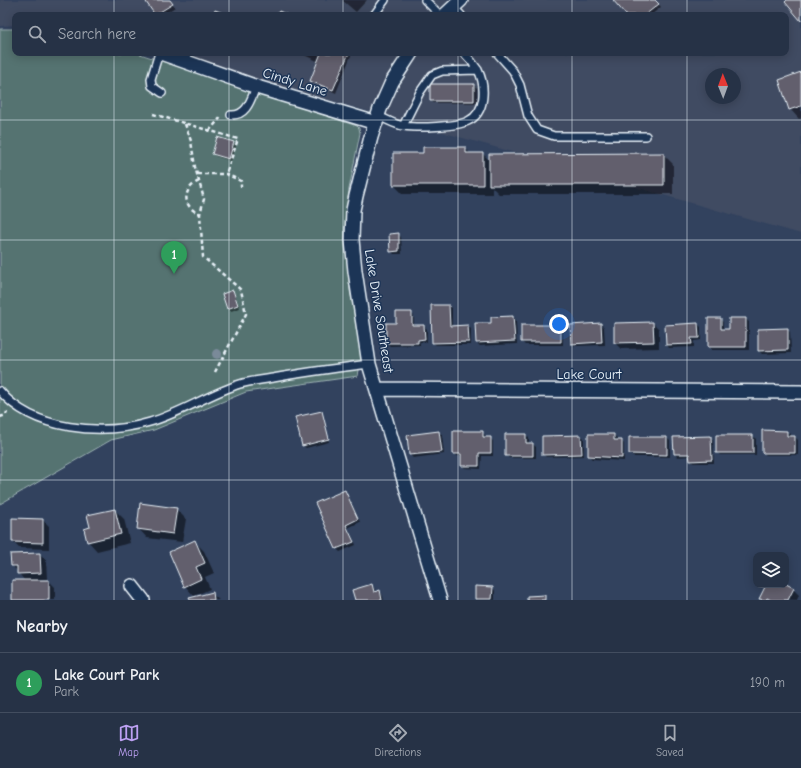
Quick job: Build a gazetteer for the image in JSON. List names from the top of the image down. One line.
{"streets":{"street":["Cindy Lane","Lake Drive Southeast","Lake Court"]},"crossings":[["Cindy Lane","Lake Drive Southeast"],["Lake Drive Southeast","Lake Court"]],"north":"top","page":{"search":"Search here","pins":"1","heading":"Nearby","list":[{"mark":"1","name":"Lake Court Park","note":"Park","value":"190 m"}],"nav":["Map","Directions","Saved"]}}
